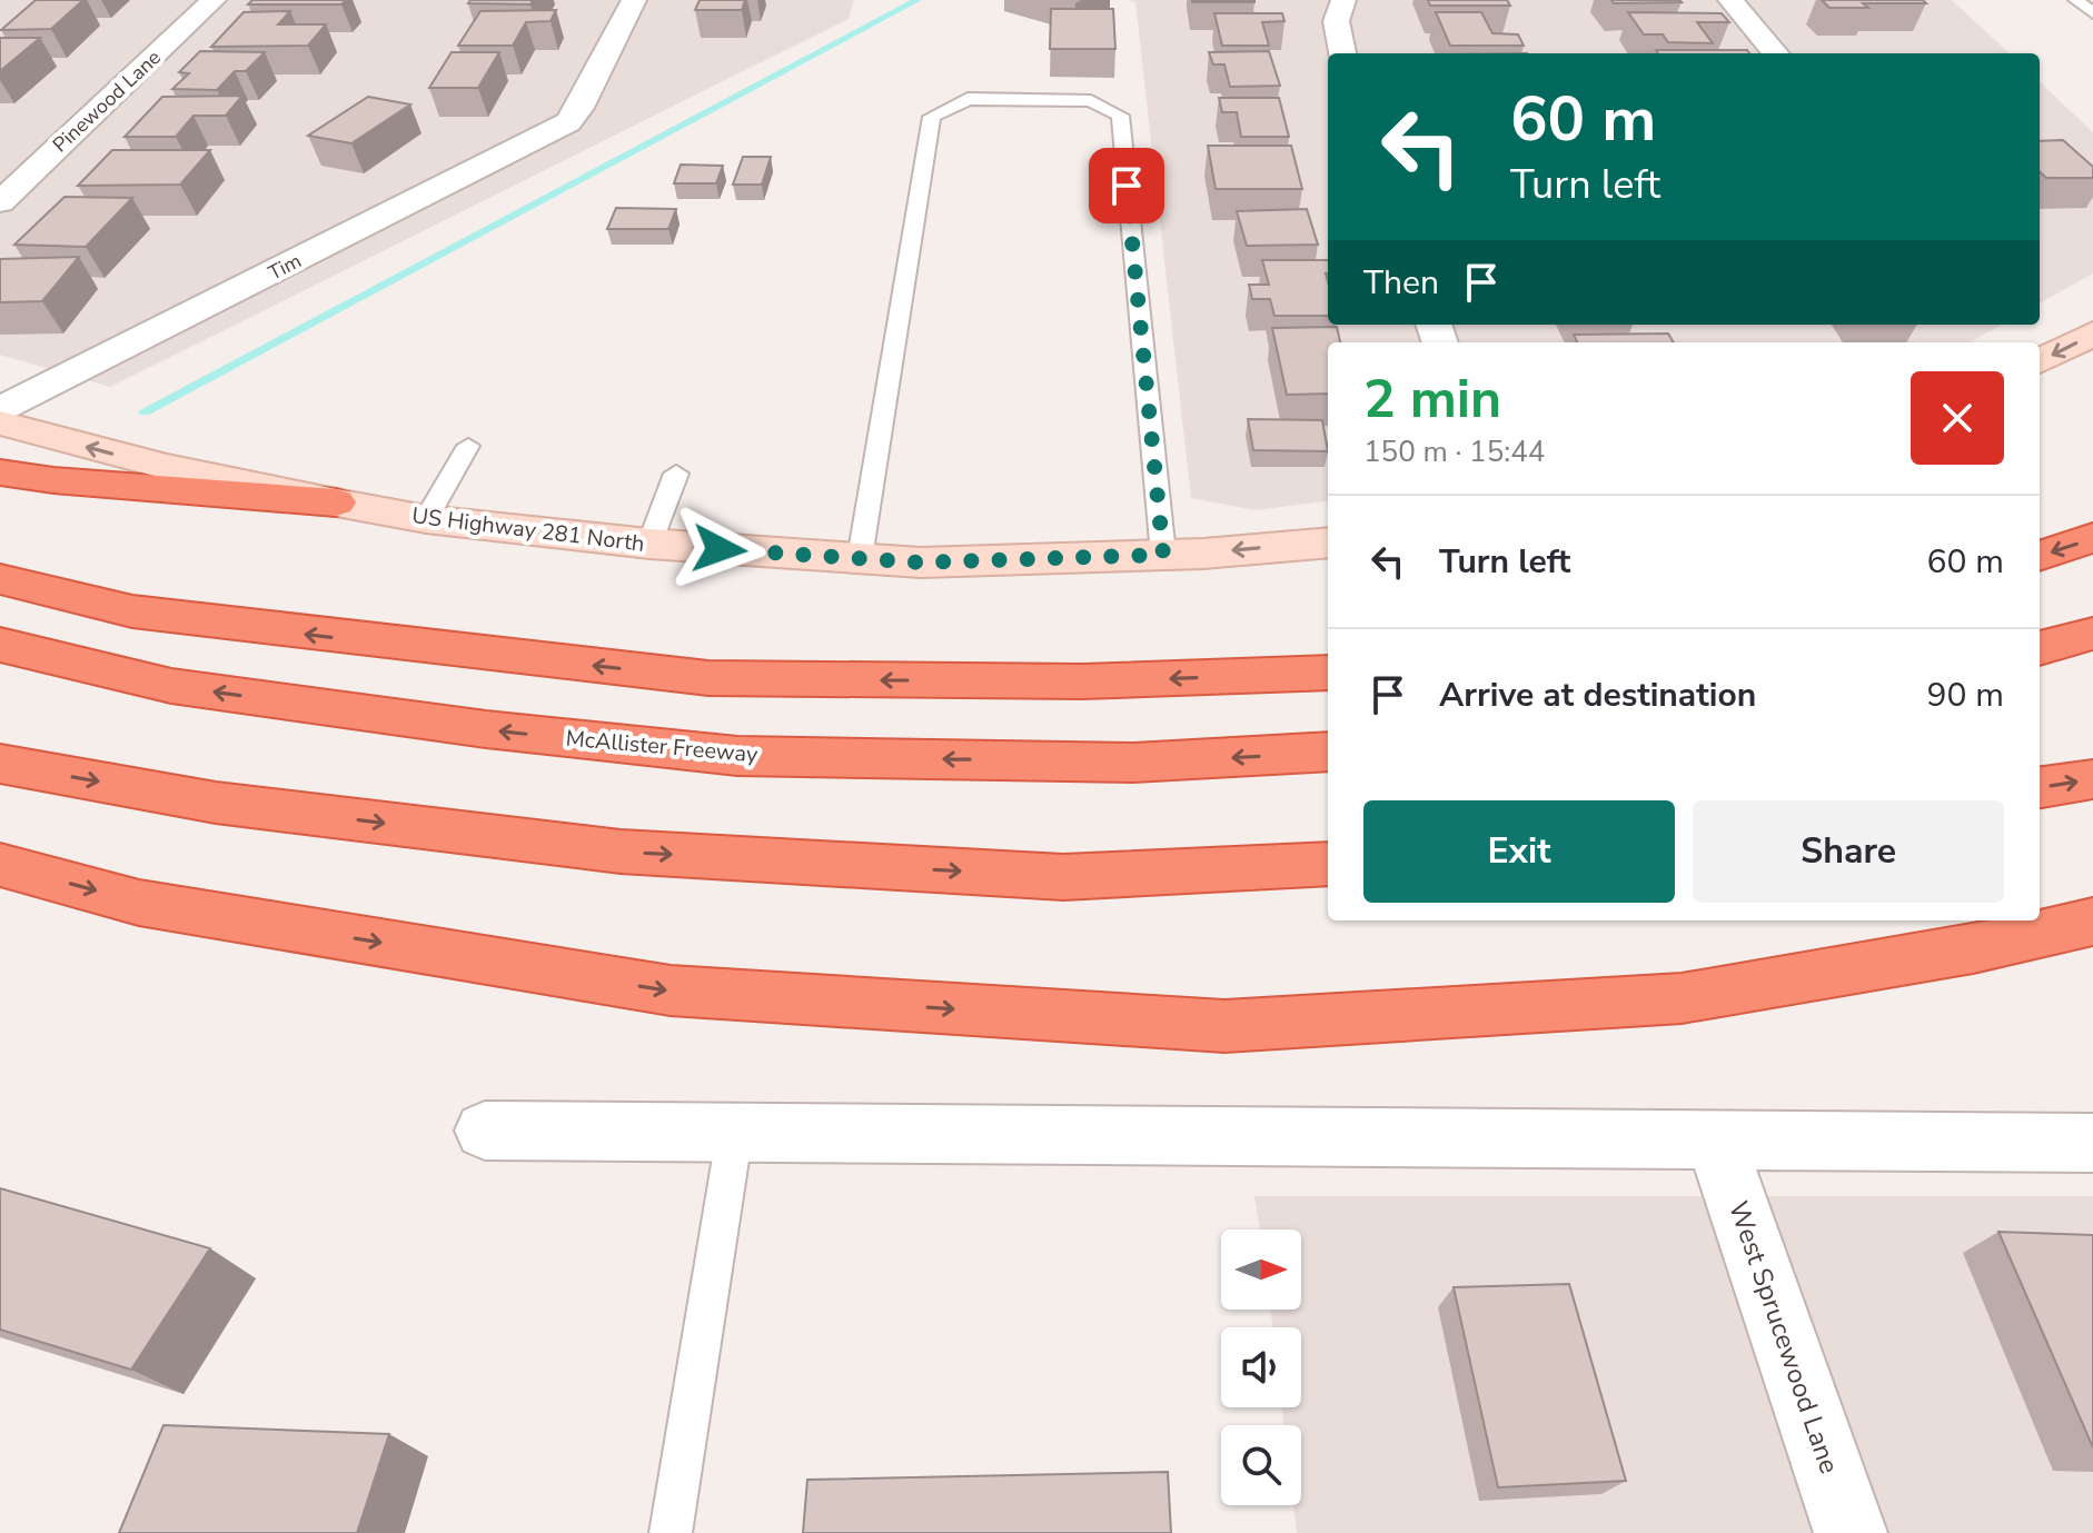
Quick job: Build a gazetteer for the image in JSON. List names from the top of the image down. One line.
{"streets":{"highway":["McAllister Freeway"],"main road":["US Highway 281 North"],"street":["Pinewood Lane","Tim","West Sprucewood Lane"]},"one_way":["US Highway 281 North"],"north":"right","page":{"turn":["60 m","Turn left"],"then":"Then","heading":["2 min","150 m · 15:44"],"list":[{"name":"Turn left","value":"60 m"},{"name":"Arrive at destination","value":"90 m"}],"buttons":["Exit","Share"]}}
